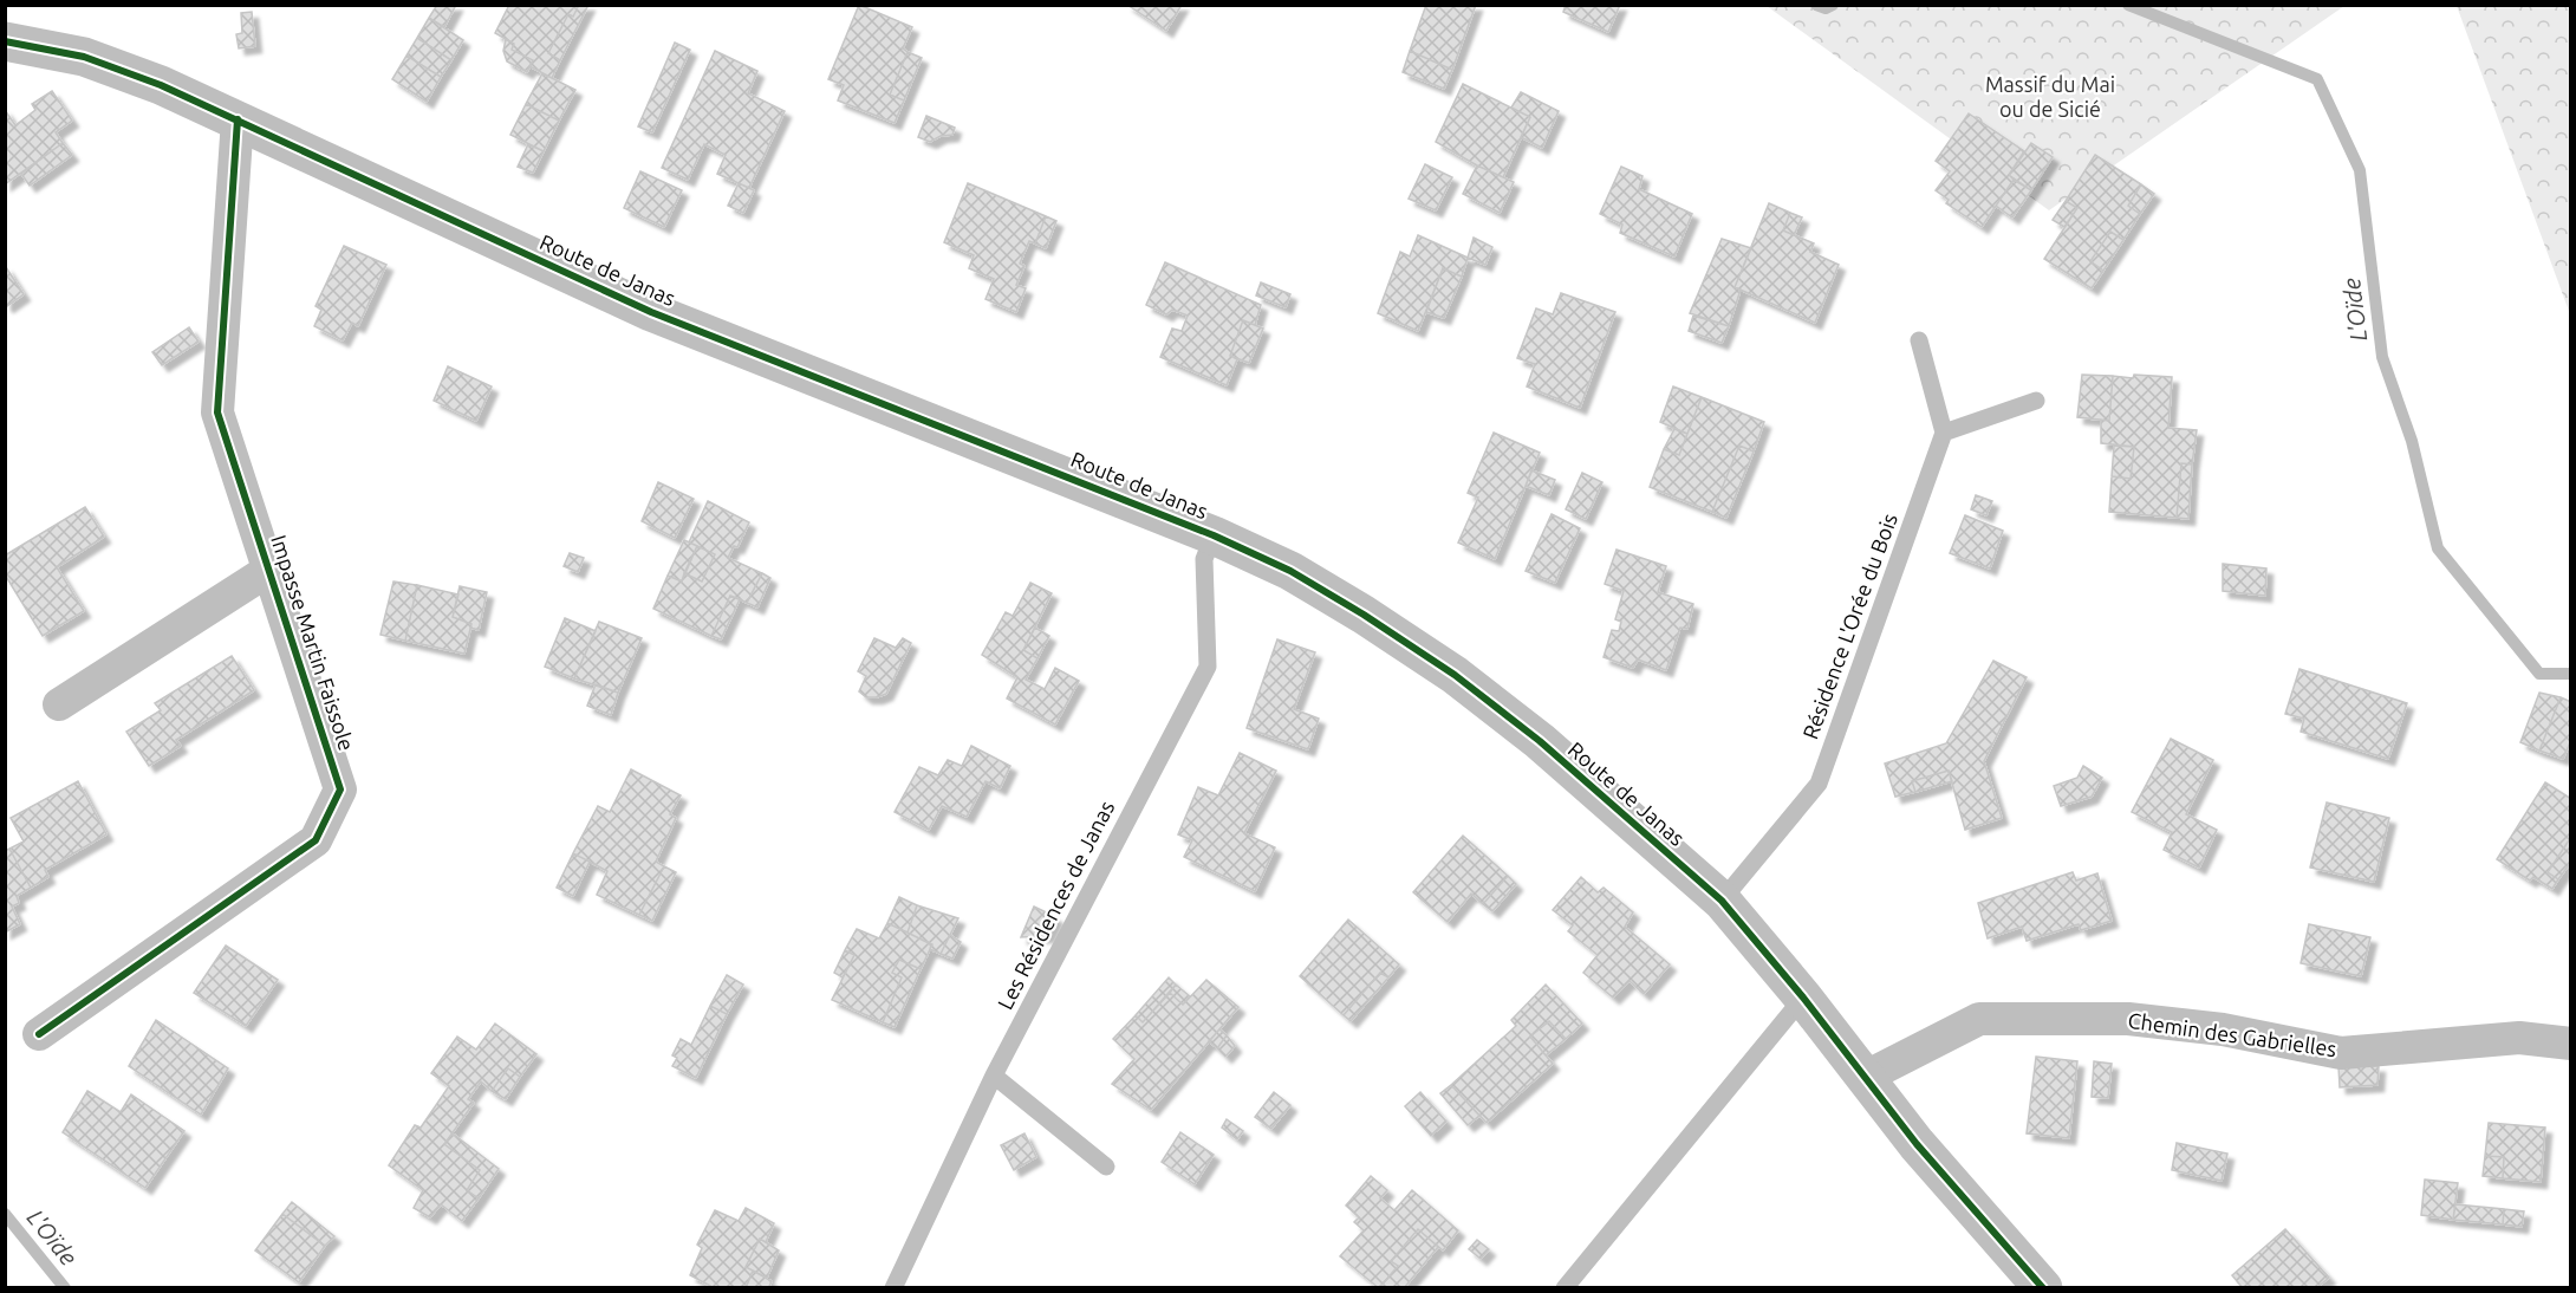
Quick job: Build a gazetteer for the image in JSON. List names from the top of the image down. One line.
{"streets":{"street":["Route de Janas","Impasse Martin Faissole","Chemin des Gabrielles"],"lane":["Résidence L'Orée du Bois","Les Résidences de Janas"]},"crossings":[["Route de Janas","Résidence L'Orée du Bois"],["Route de Janas","Impasse Martin Faissole"],["Route de Janas","Les Résidences de Janas"],["Route de Janas","Chemin des Gabrielles"]],"water":["L'Oïde"],"parks":["Massif du Mai ou de Sicié"]}
